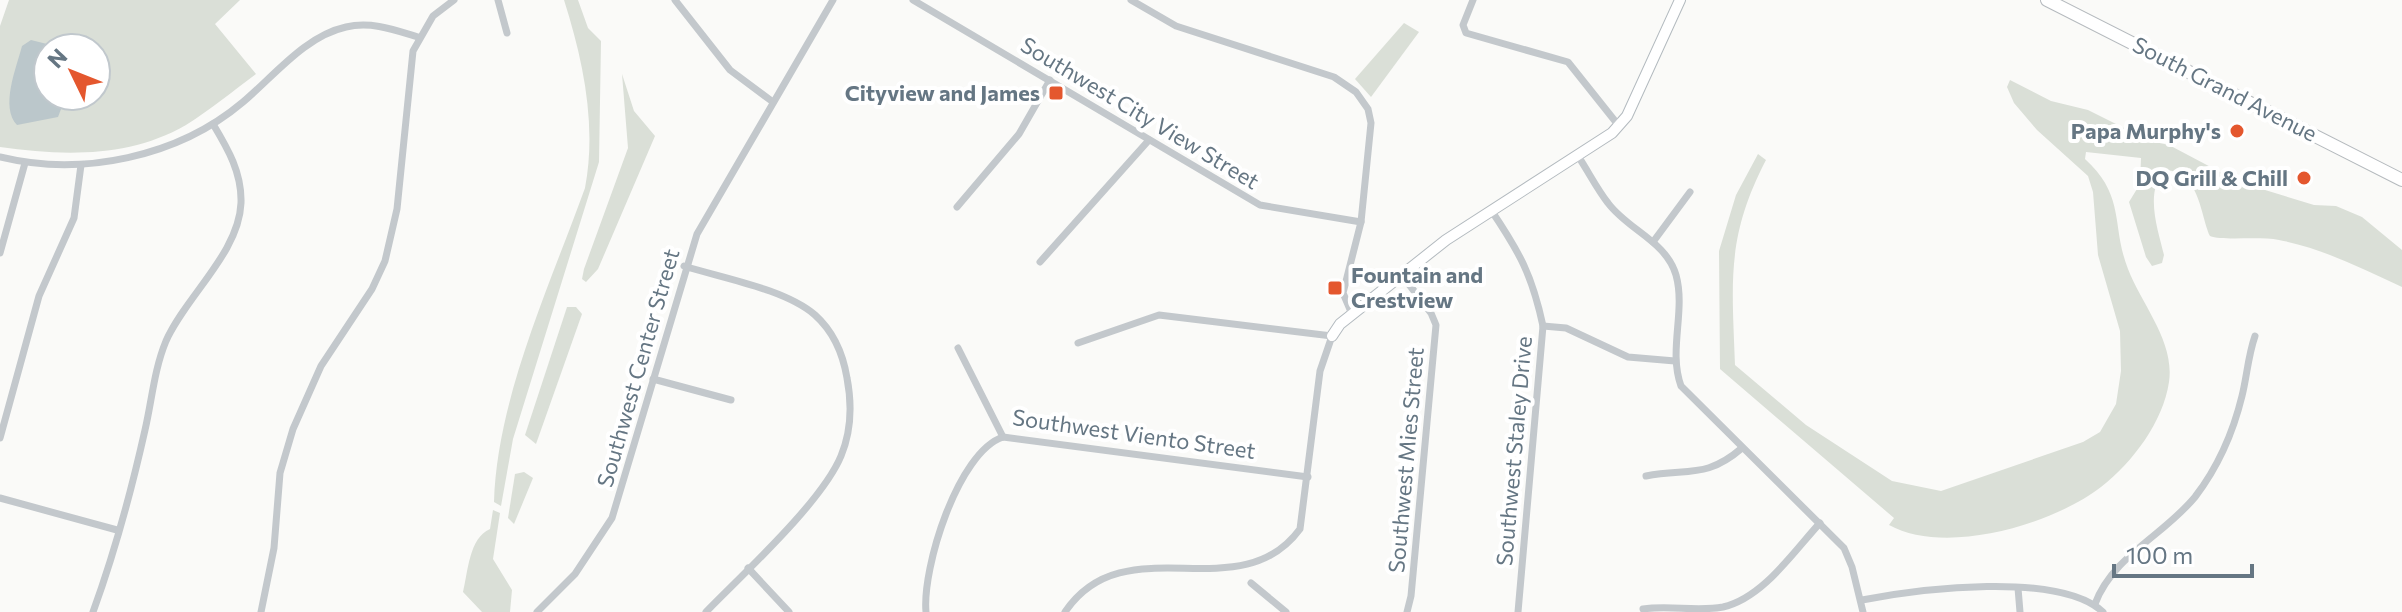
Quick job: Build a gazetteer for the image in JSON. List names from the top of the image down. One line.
{"streets":{"main road":["South Grand Avenue"],"street":["Southwest City View Street","Southwest Center Street","Southwest Viento Street","Southwest Staley Drive","Southwest Mies Street"]},"places":{"transit":["Cityview and James","Fountain and Crestview"],"other":["Papa Murphy's","DQ Grill & Chill"]},"scale_bar":"100 m","north":"top left"}
